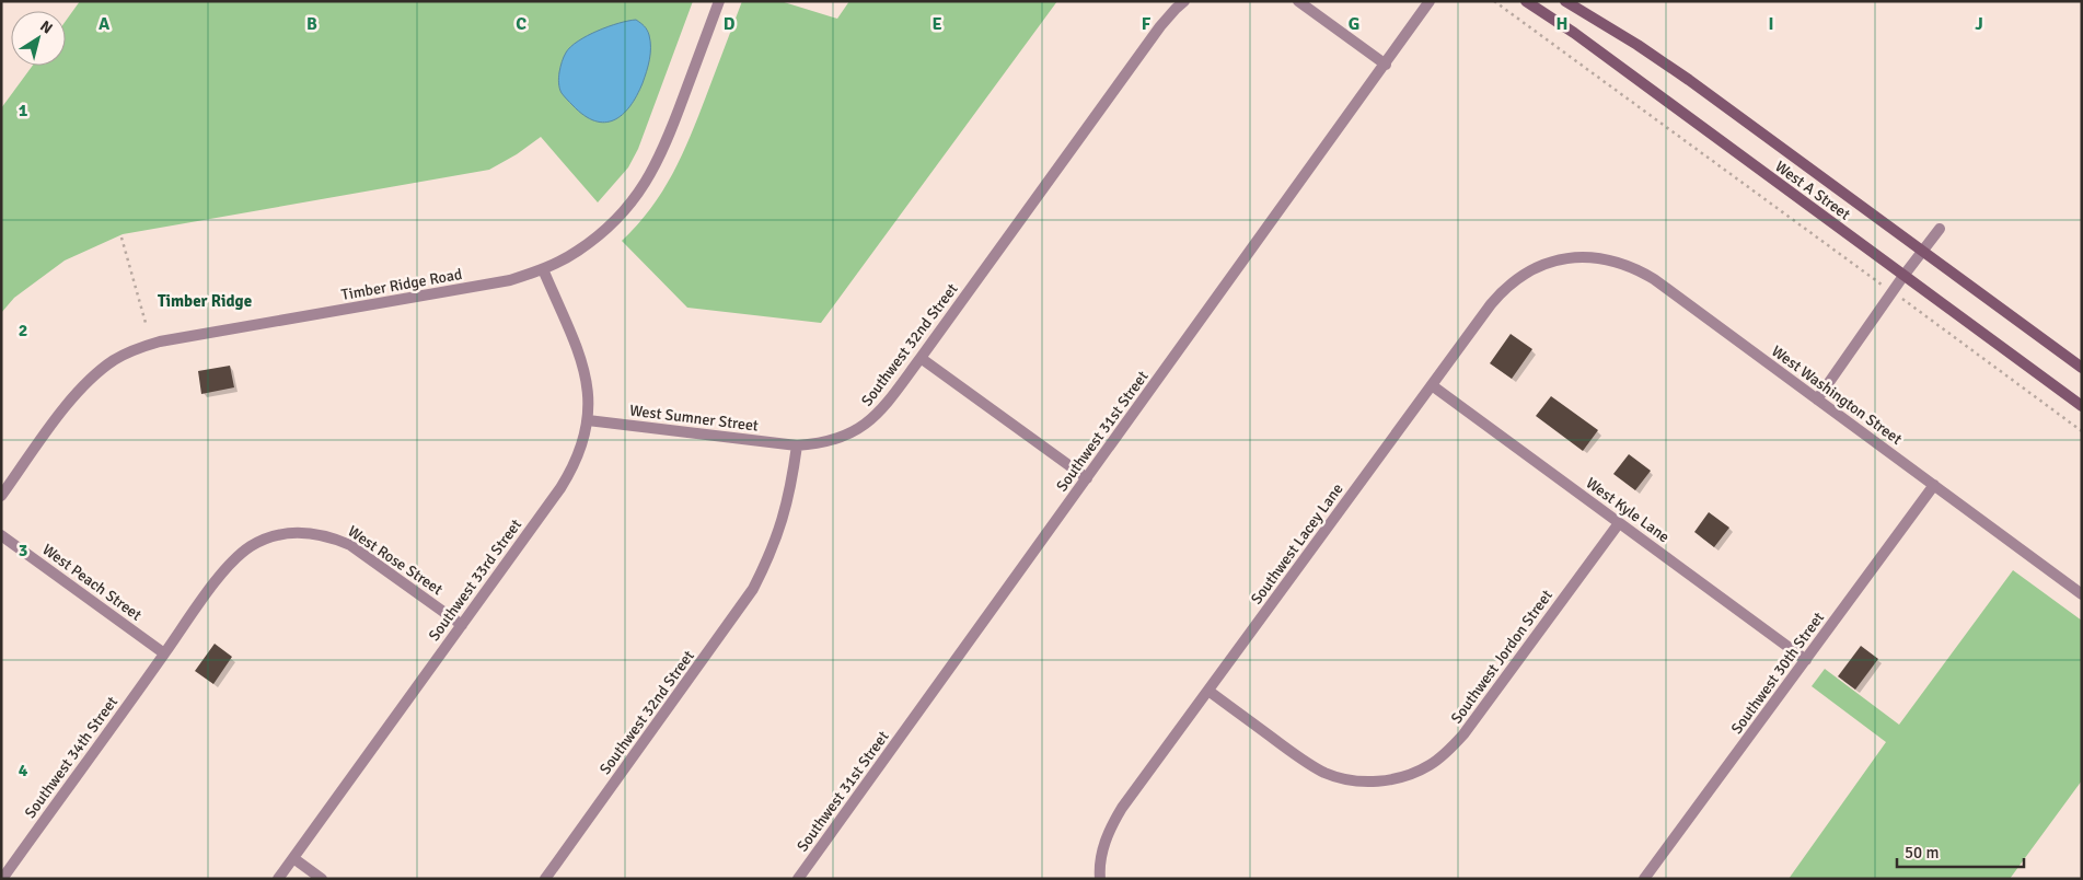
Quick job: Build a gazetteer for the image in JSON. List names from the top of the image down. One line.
{"streets":{"main road":["West A Street"],"street":["Timber Ridge Road","Southwest 32nd Street","West Washington Street","West Sumner Street","Southwest 31st Street","West Kyle Lane","Southwest Lacey Lane","West Rose Street","Southwest 33rd Street","West Peach Street","Southwest Jordon Street","Southwest 30th Street","Southwest 34th Street"]},"crossings":[["Timber Ridge Road","Southwest 33rd Street"],["Southwest 32nd Street","West Sumner Street"],["West Washington Street","Southwest Lacey Lane"],["West Washington Street","Southwest 30th Street"],["West Sumner Street","Southwest 33rd Street"],["West Kyle Lane","Southwest Lacey Lane"],["West Kyle Lane","Southwest Jordon Street"],["West Kyle Lane","Southwest 30th Street"],["Southwest Lacey Lane","Southwest Jordon Street"],["West Rose Street","Southwest 33rd Street"],["West Rose Street","West Peach Street"],["West Rose Street","Southwest 34th Street"],["West Peach Street","Southwest 34th Street"]],"districts":["Timber Ridge"],"scale_bar":"50 m","north":"top right","grid":{"columns":["A","B","C","D","E","F","G","H","I","J"],"rows":["1","2","3","4"]}}
